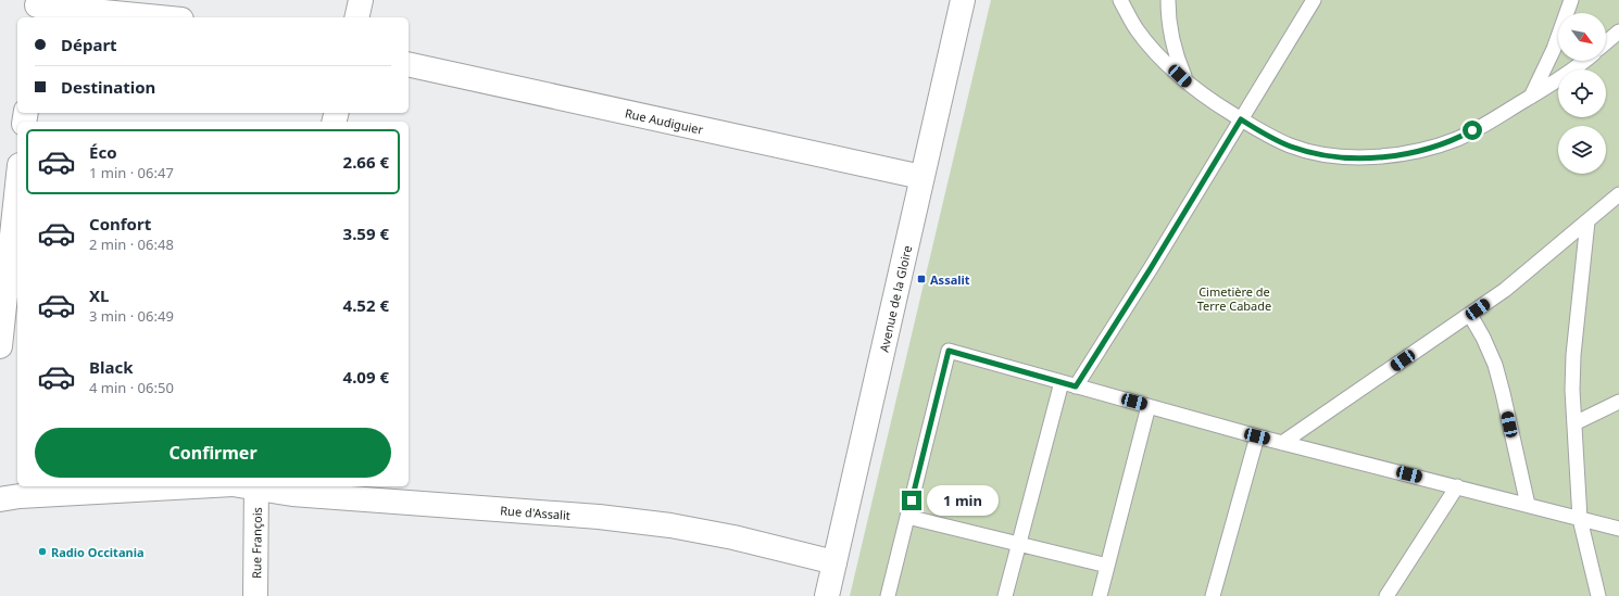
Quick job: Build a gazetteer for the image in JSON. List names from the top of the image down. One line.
{"streets":{"street":["Rue Audiguier","Avenue de la Gloire","Rue d'Assalit","Rue François"]},"crossings":[["Rue Audiguier","Avenue de la Gloire"],["Avenue de la Gloire","Rue d'Assalit"],["Rue d'Assalit","Rue François"]],"parks":["Cimetière de Terre Cabade"],"places":{"transit":["Assalit"],"other":["Radio Occitania"]},"north":"bottom right","page":{"banner":["Départ","Destination"],"list":[{"name":"Éco","note":"1 min · 06:47","value":"2.66 €"},{"name":"Confort","note":"2 min · 06:48","value":"3.59 €"},{"name":"XL","note":"3 min · 06:49","value":"4.52 €"},{"name":"Black","note":"4 min · 06:50","value":"4.09 €"}],"buttons":"Confirmer","bubble":"1 min"}}
